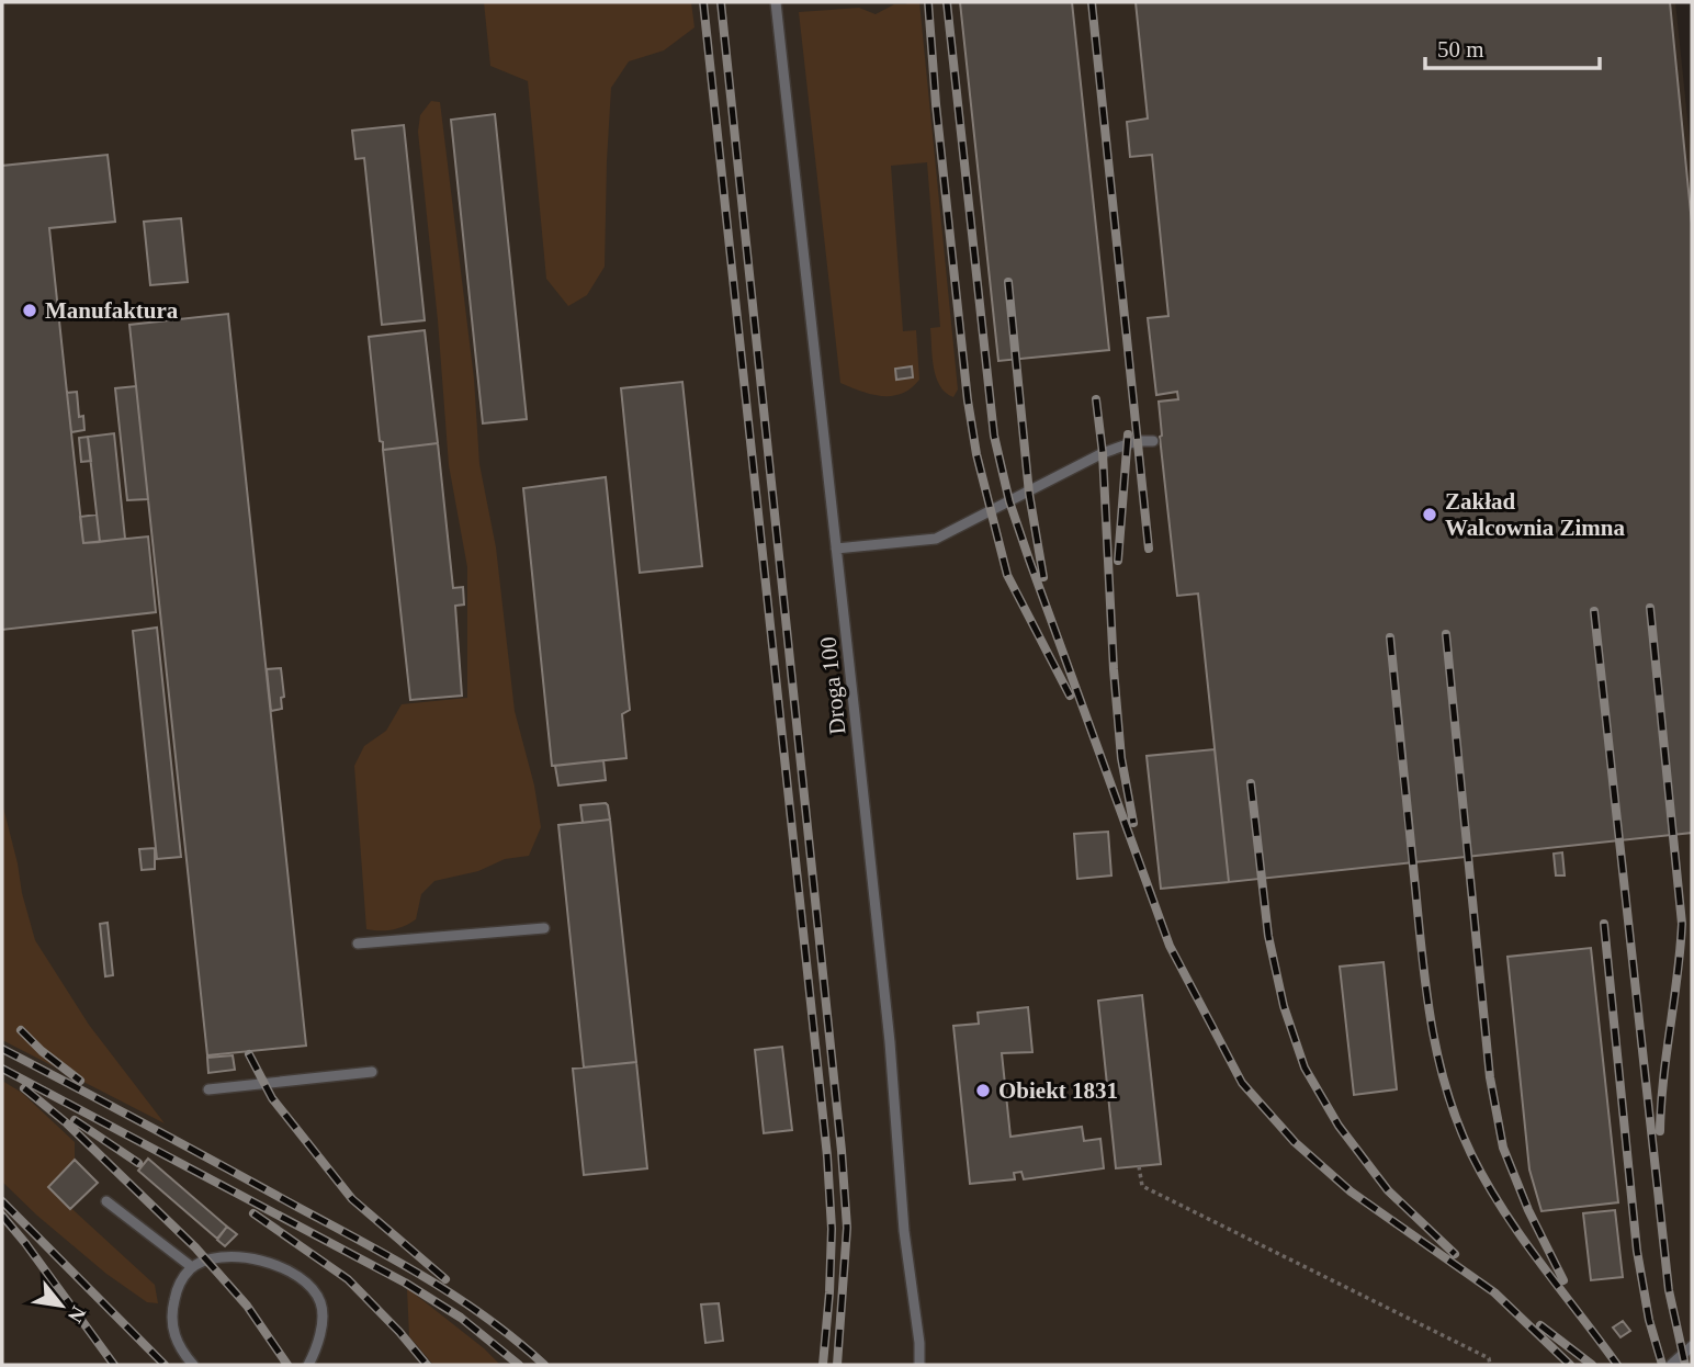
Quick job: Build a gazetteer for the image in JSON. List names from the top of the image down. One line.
{"streets":{"lane":["Droga 100"]},"places":["Manufaktura","Zakład Walcownia Zimna","Obiekt 1831"],"scale_bar":"50 m","north":"bottom right"}
